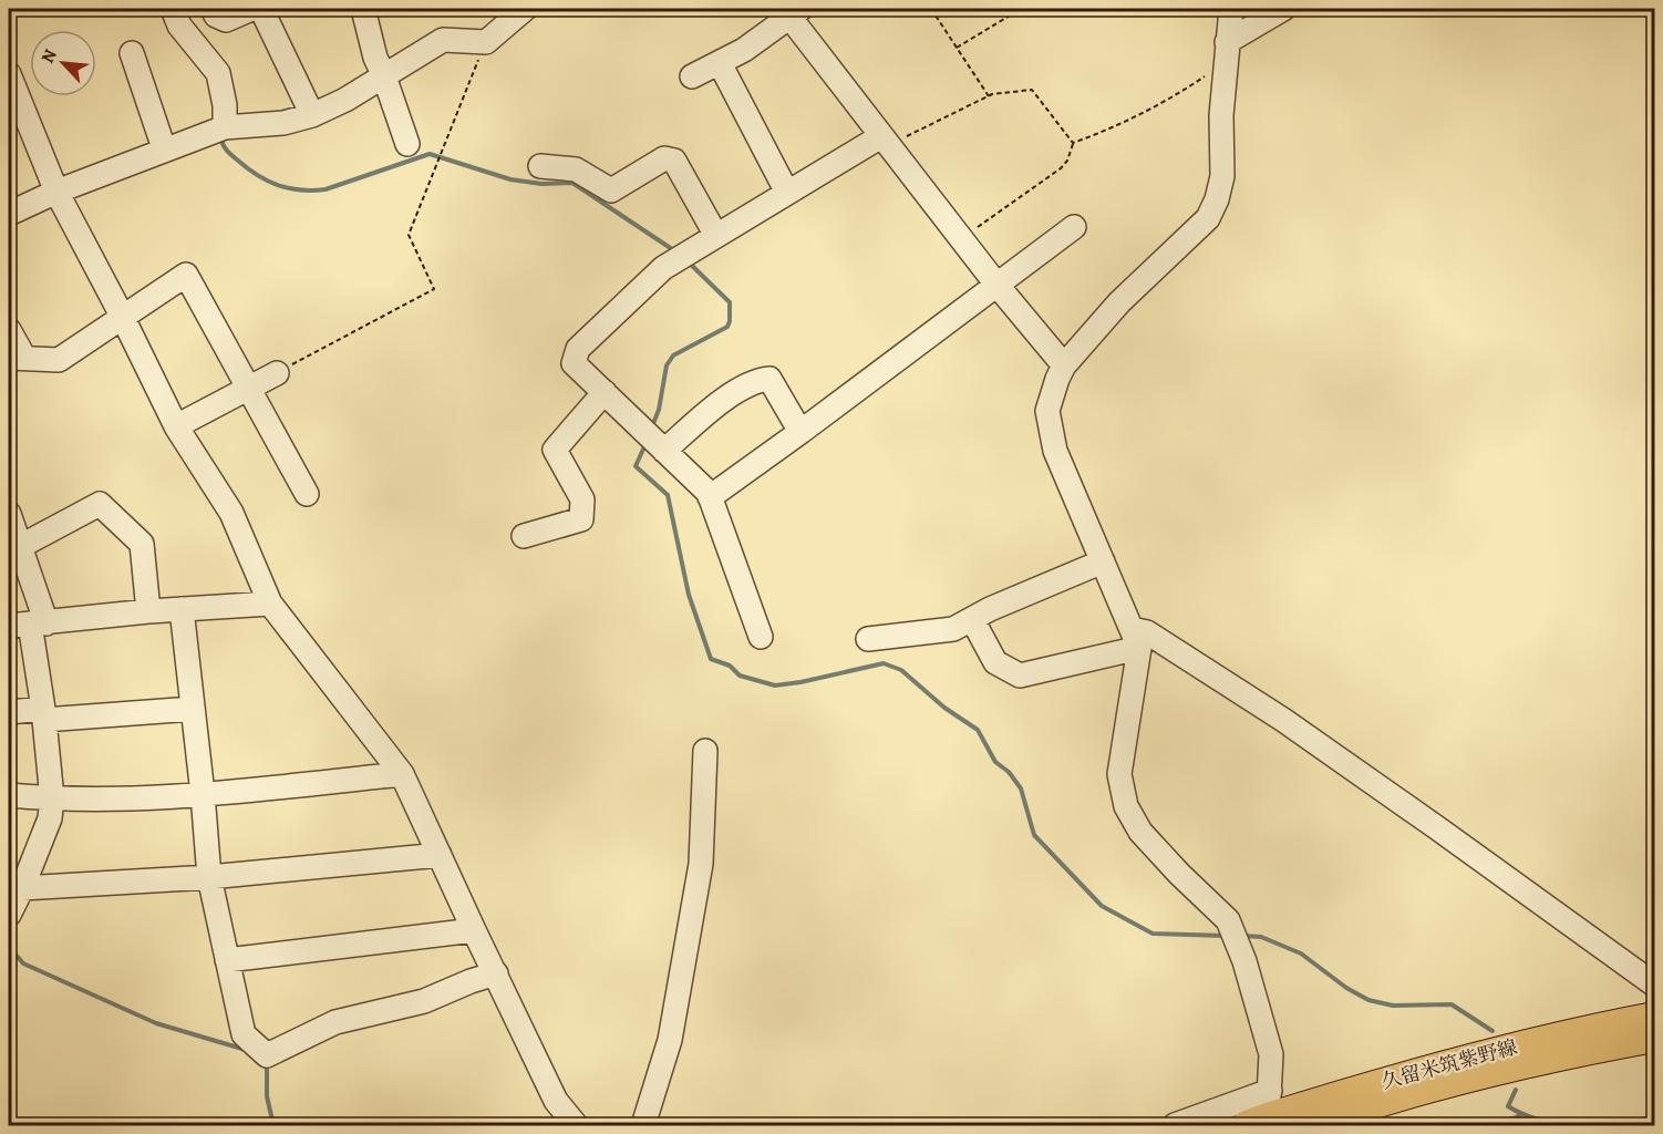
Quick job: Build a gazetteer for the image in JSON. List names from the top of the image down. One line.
{"streets":{"main road":["久留米筑紫野線"]},"north":"top left"}
